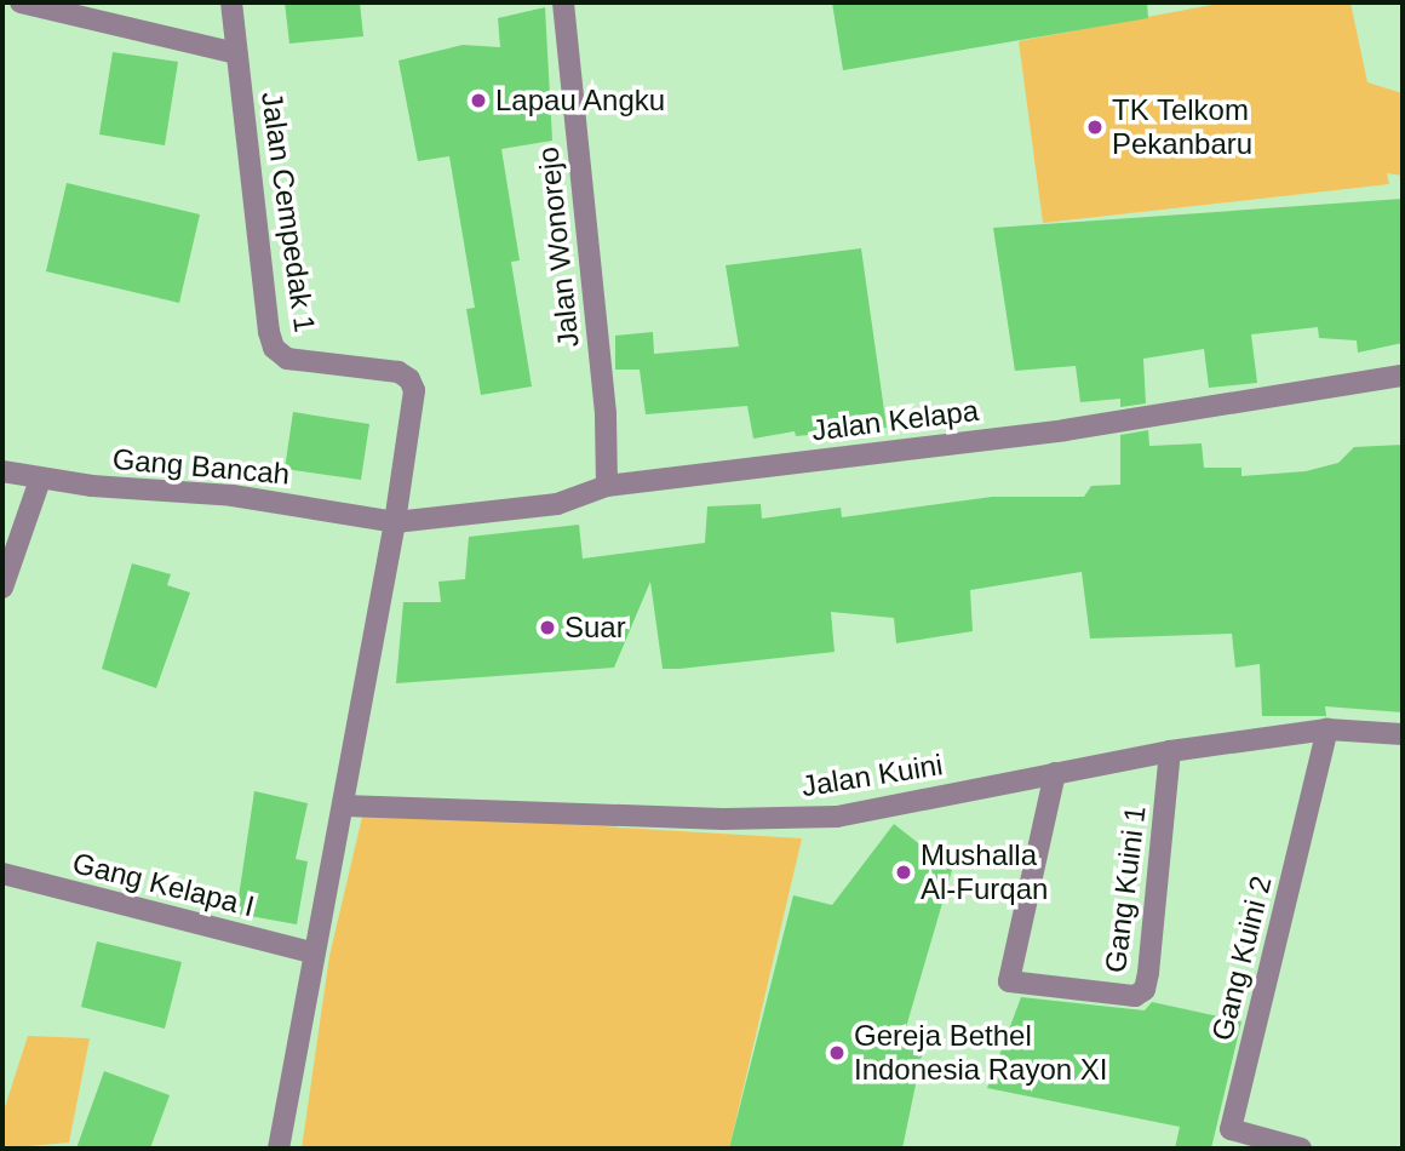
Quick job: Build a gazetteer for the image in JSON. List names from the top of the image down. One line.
{"streets":{"street":["Jalan Cempedak 1","Jalan Wonorejo","Jalan Kelapa","Gang Bancah","Jalan Kuini","Gang Kelapa I","Gang Kuini 1","Gang Kuini 2"]},"crossings":[["Jalan Cempedak 1","Jalan Kelapa"],["Jalan Cempedak 1","Gang Bancah"],["Jalan Wonorejo","Jalan Kelapa"],["Jalan Kelapa","Gang Bancah"],["Jalan Kuini","Gang Kuini 1"],["Jalan Kuini","Gang Kuini 2"]],"places":["Lapau Angku","TK Telkom Pekanbaru","Suar","Mushalla Al-Furqan","Gereja Bethel Indonesia Rayon XI"]}
